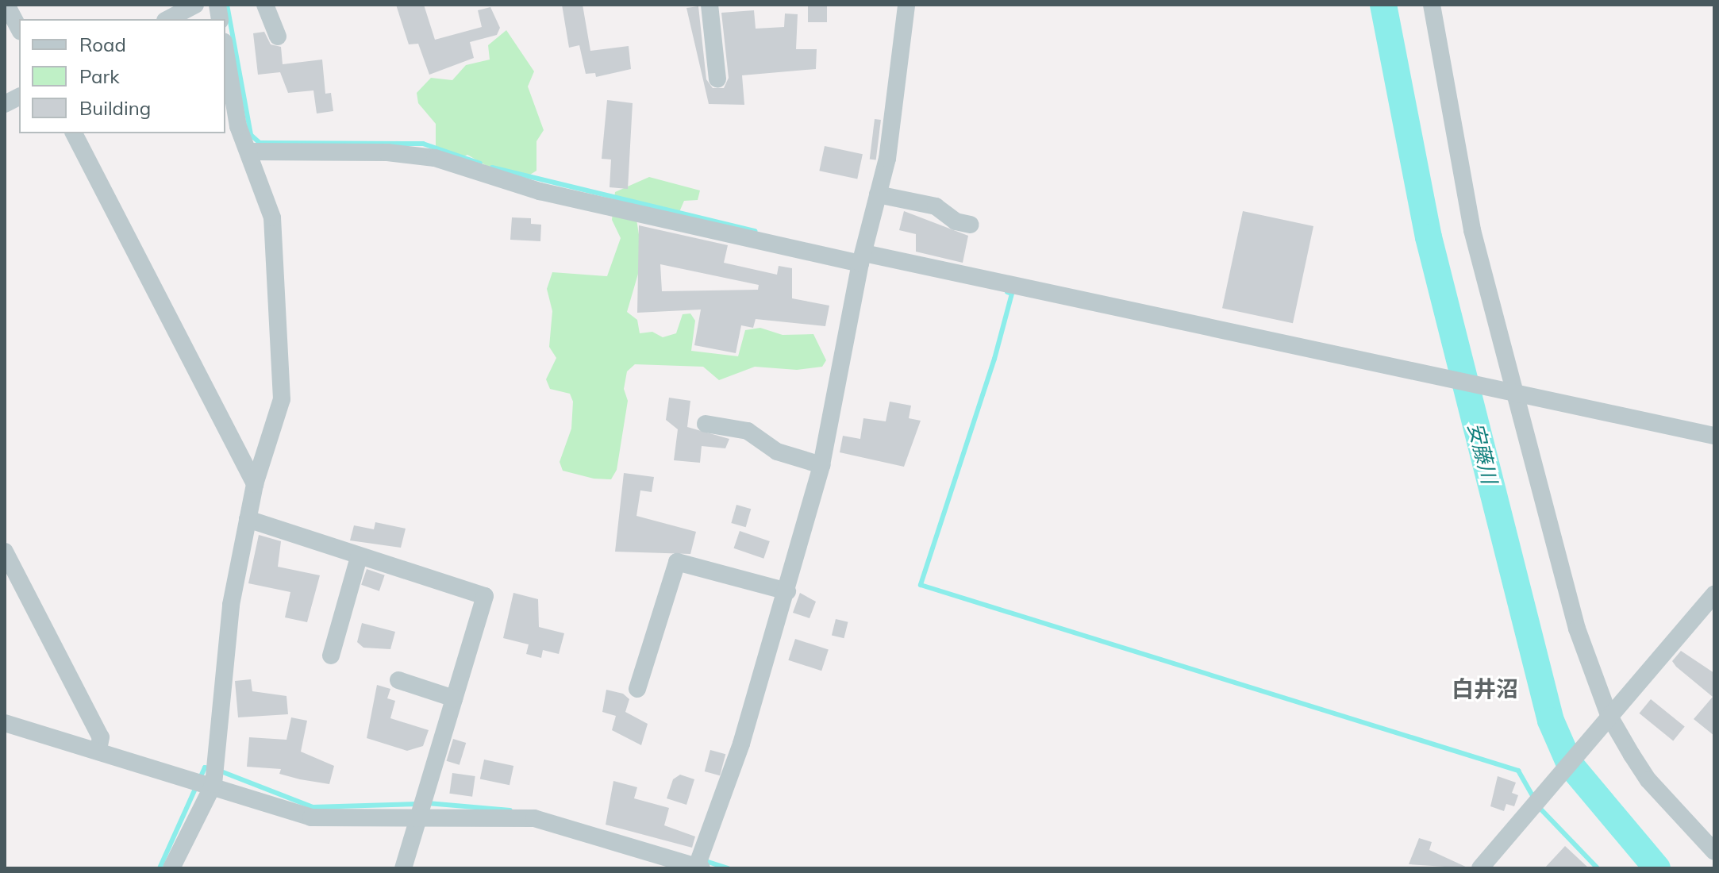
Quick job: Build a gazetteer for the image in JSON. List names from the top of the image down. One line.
{"districts":["白井沼"],"water":["安藤川"],"legend":["Road","Park","Building"]}
